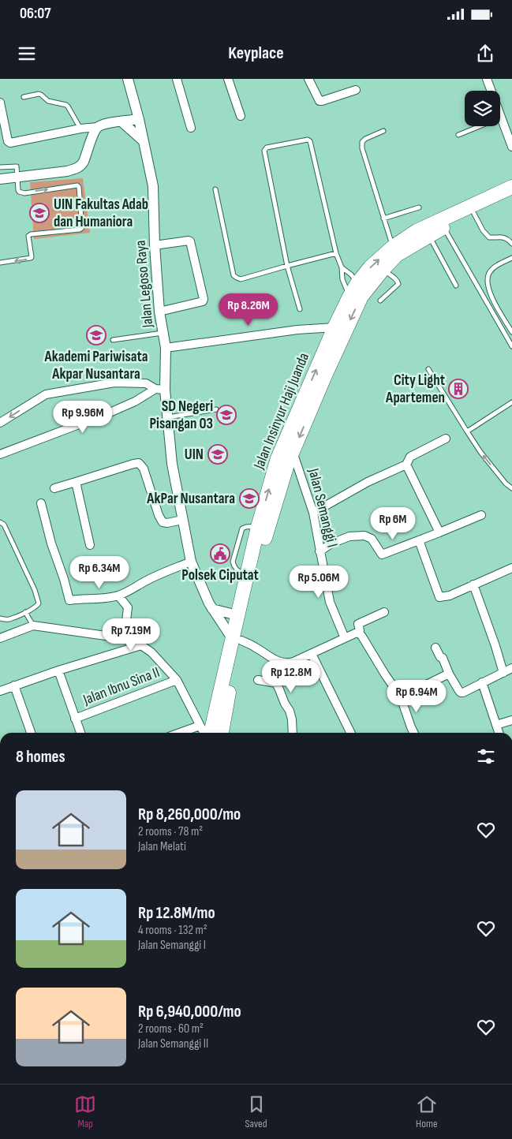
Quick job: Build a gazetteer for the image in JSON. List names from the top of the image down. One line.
{"streets":{"highway":["Jalan Insinyur Haji Juanda"],"street":["Jalan Legoso Raya","Jalan Semanggi I","Jalan Ibnu Sina II"]},"crossings":[["Jalan Legoso Raya","Jalan Insinyur Haji Juanda"],["Jalan Insinyur Haji Juanda","Jalan Semanggi I"]],"places":{"school or university":["UIN Fakultas Adab dan Humaniora","Akademi Pariwisata Akpar Nusantara","SD Negeri Pisangan 03","UIN","AkPar Nusantara"],"building":["City Light Apartemen"],"public building":["Polsek Ciputat"]},"page":{"status":"06:07","header":"Keyplace","price":["Rp 8.26M","Rp 9.96M","Rp 6M","Rp 6.34M","Rp 5.06M","Rp 7.19M","Rp 12.8M","Rp 6.94M"],"heading":"8 homes","list":[{"name":"Rp 8,260,000/mo","note":"2 rooms · 78 m² · Jalan Melati"},{"name":"Rp 12.8M/mo","note":"4 rooms · 132 m² · Jalan Semanggi I"},{"name":"Rp 6,940,000/mo","note":"2 rooms · 60 m² · Jalan Semanggi II"}],"tabs":["Map","Saved","Home"]}}
